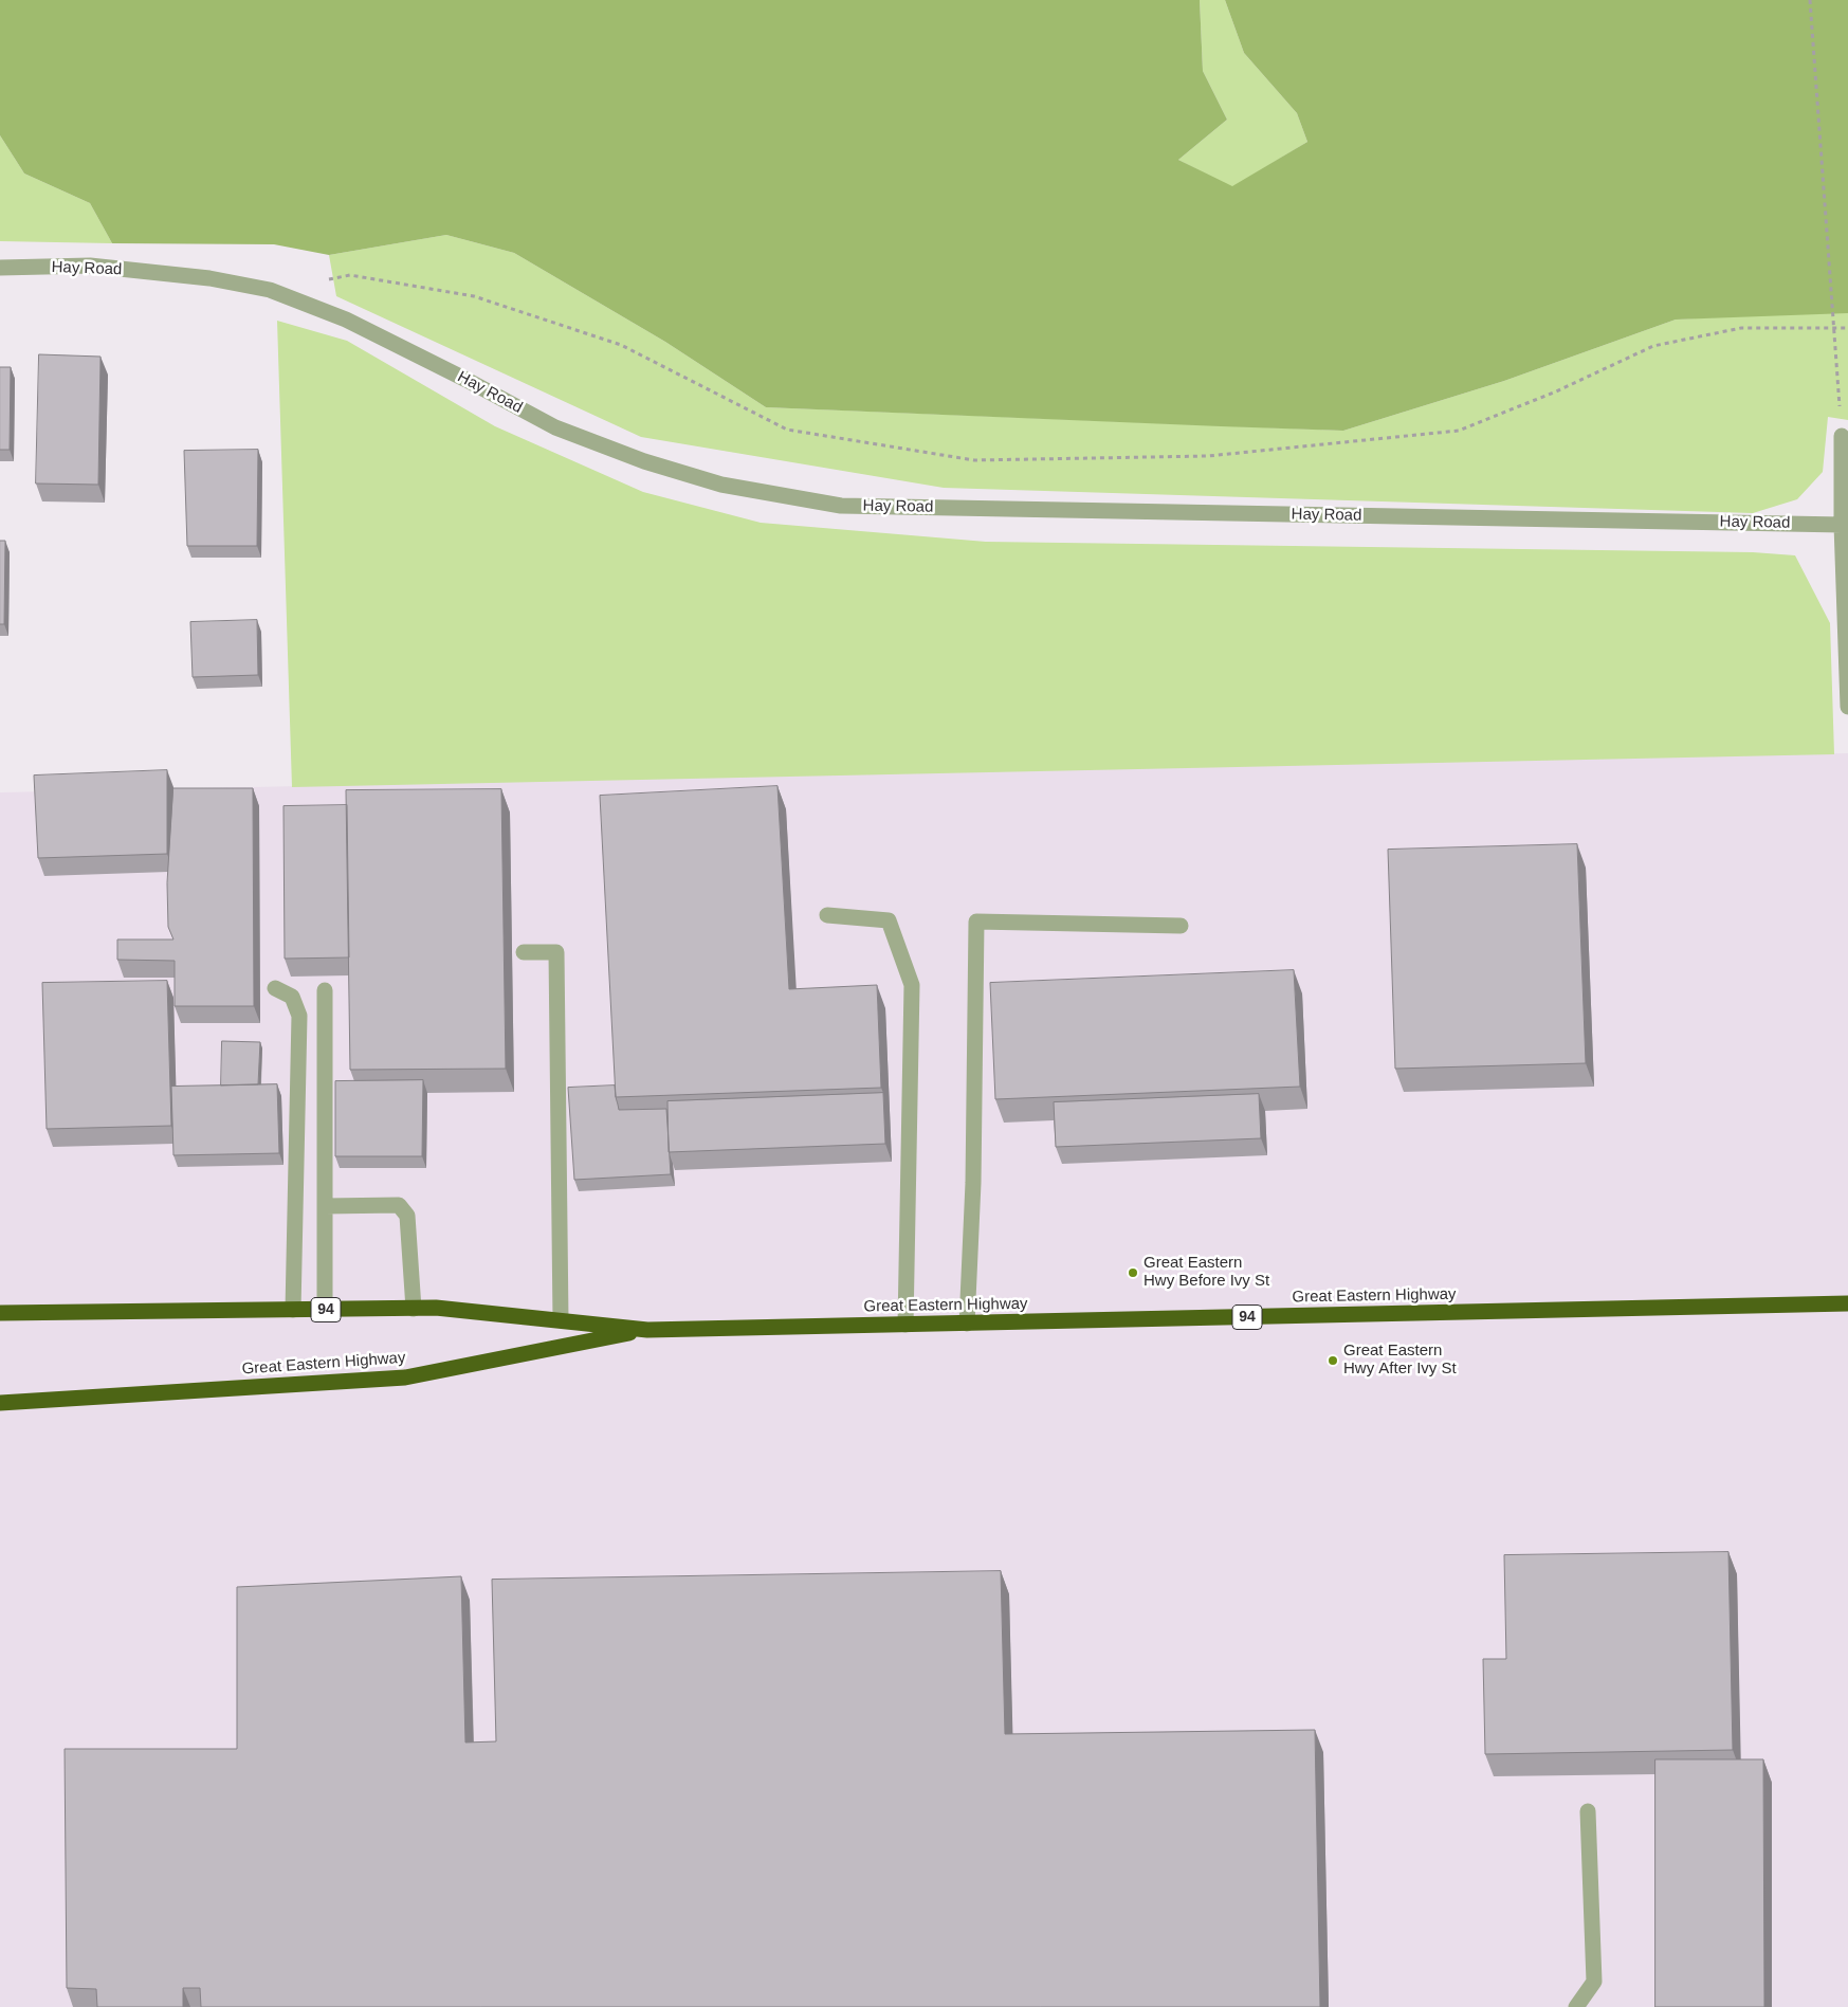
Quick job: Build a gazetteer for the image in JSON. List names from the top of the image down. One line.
{"streets":{"highway":["Great Eastern Highway","94"],"street":["Hay Road"]},"places":["Great Eastern Hwy Before Ivy St","Great Eastern Hwy After Ivy St"]}
